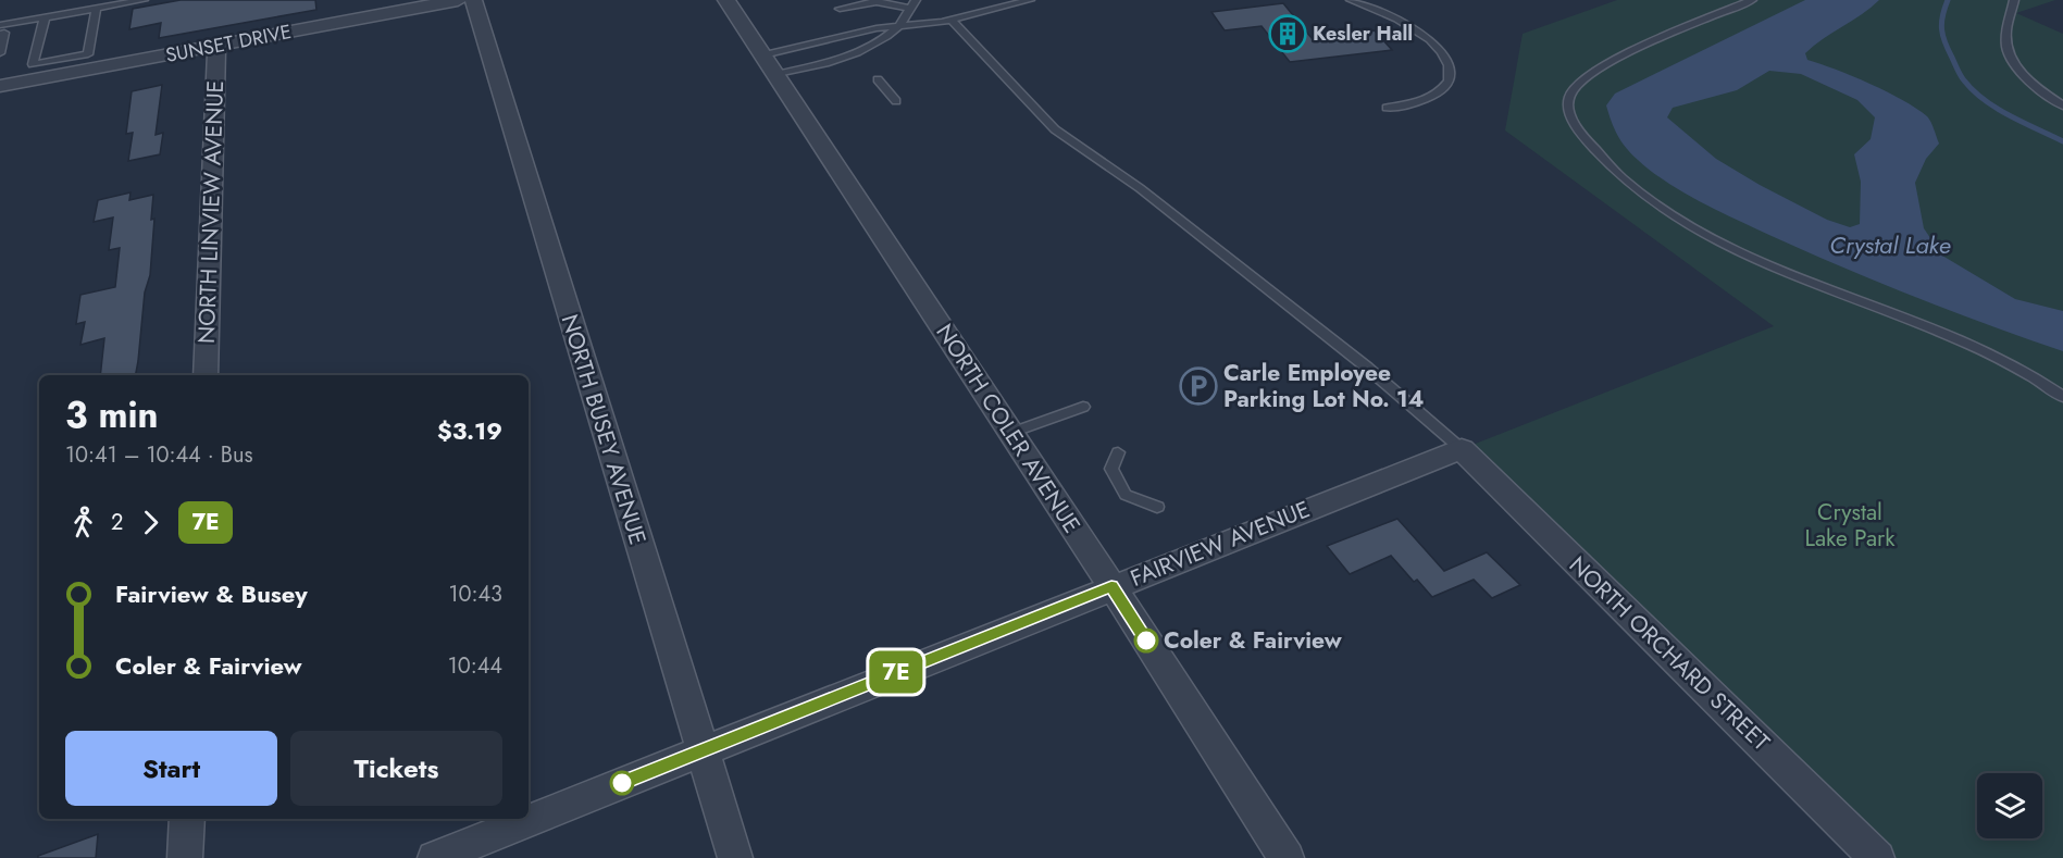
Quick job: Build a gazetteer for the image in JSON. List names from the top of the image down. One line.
{"streets":{"street":["SUNSET DRIVE","NORTH LINVIEW AVENUE","NORTH COLER AVENUE","NORTH BUSEY AVENUE","FAIRVIEW AVENUE","NORTH ORCHARD STREET"]},"crossings":[["SUNSET DRIVE","NORTH LINVIEW AVENUE"],["NORTH COLER AVENUE","FAIRVIEW AVENUE"],["NORTH BUSEY AVENUE","FAIRVIEW AVENUE"],["FAIRVIEW AVENUE","NORTH ORCHARD STREET"]],"water":["Crystal Lake"],"parks":["Crystal Lake Park"],"places":{"building":["Kesler Hall"],"parking":["Carle Employee Parking Lot No. 14"],"other":["Coler & Fairview"]},"lines":["bus line 7E"],"page":{"on_map":"7E","heading":["3 min","10:41 – 10:44 · Bus","$3.19"],"legs":["2","7E"],"list":[{"name":"Fairview & Busey","value":"10:43"},{"name":"Coler & Fairview","value":"10:44"}],"buttons":["Start","Tickets"]}}
